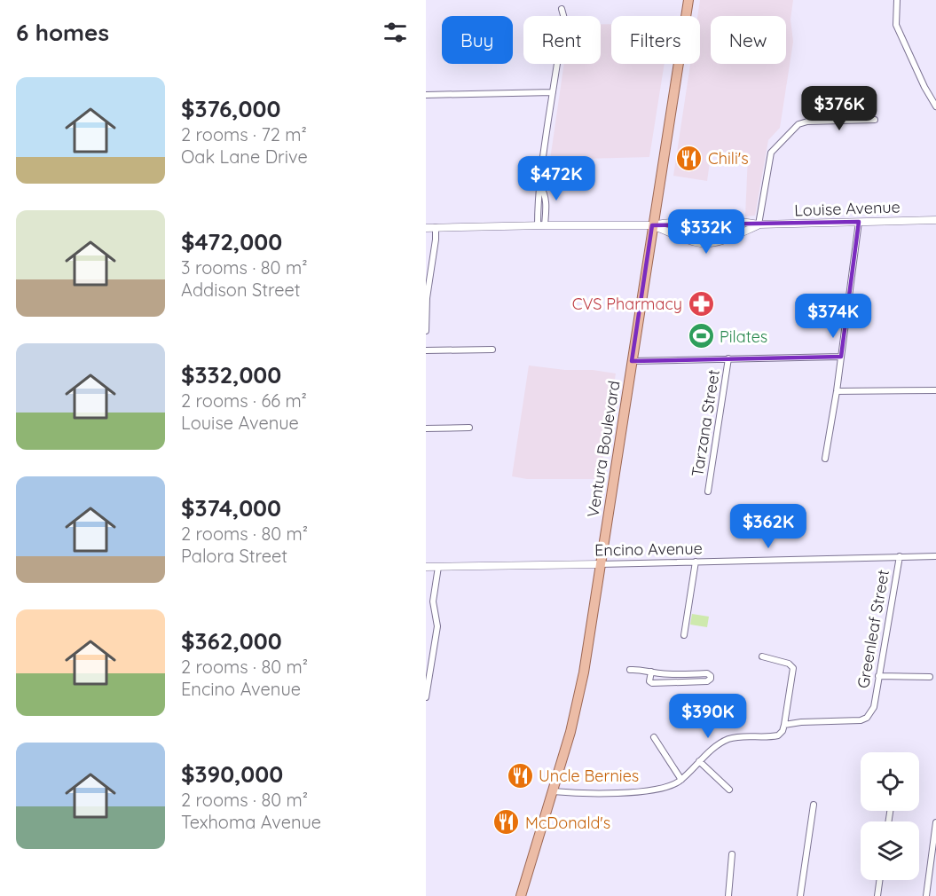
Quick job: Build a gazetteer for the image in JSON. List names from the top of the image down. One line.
{"streets":{"main road":["Ventura Boulevard"],"street":["Louise Avenue","Tarzana Street","Encino Avenue","Greenleaf Street"]},"crossings":[["Louise Avenue","Ventura Boulevard"],["Ventura Boulevard","Encino Avenue"],["Encino Avenue","Greenleaf Street"]],"places":{"restaurant":["Chili's","Uncle Bernies","McDonald's"],"pharmacy":["CVS Pharmacy"],"sports":["Pilates"]},"page":{"heading":"6 homes","chip":["Buy","Rent","Filters","New"],"list":[{"name":"$376,000","note":"2 rooms · 72 m² · Oak Lane Drive"},{"name":"$472,000","note":"3 rooms · 80 m² · Addison Street"},{"name":"$332,000","note":"2 rooms · 66 m² · Louise Avenue"},{"name":"$374,000","note":"2 rooms · 80 m² · Palora Street"},{"name":"$362,000","note":"2 rooms · 80 m² · Encino Avenue"},{"name":"$390,000","note":"2 rooms · 80 m² · Texhoma Avenue"}],"price":["$376K","$472K","$332K","$374K","$362K","$390K"]}}
